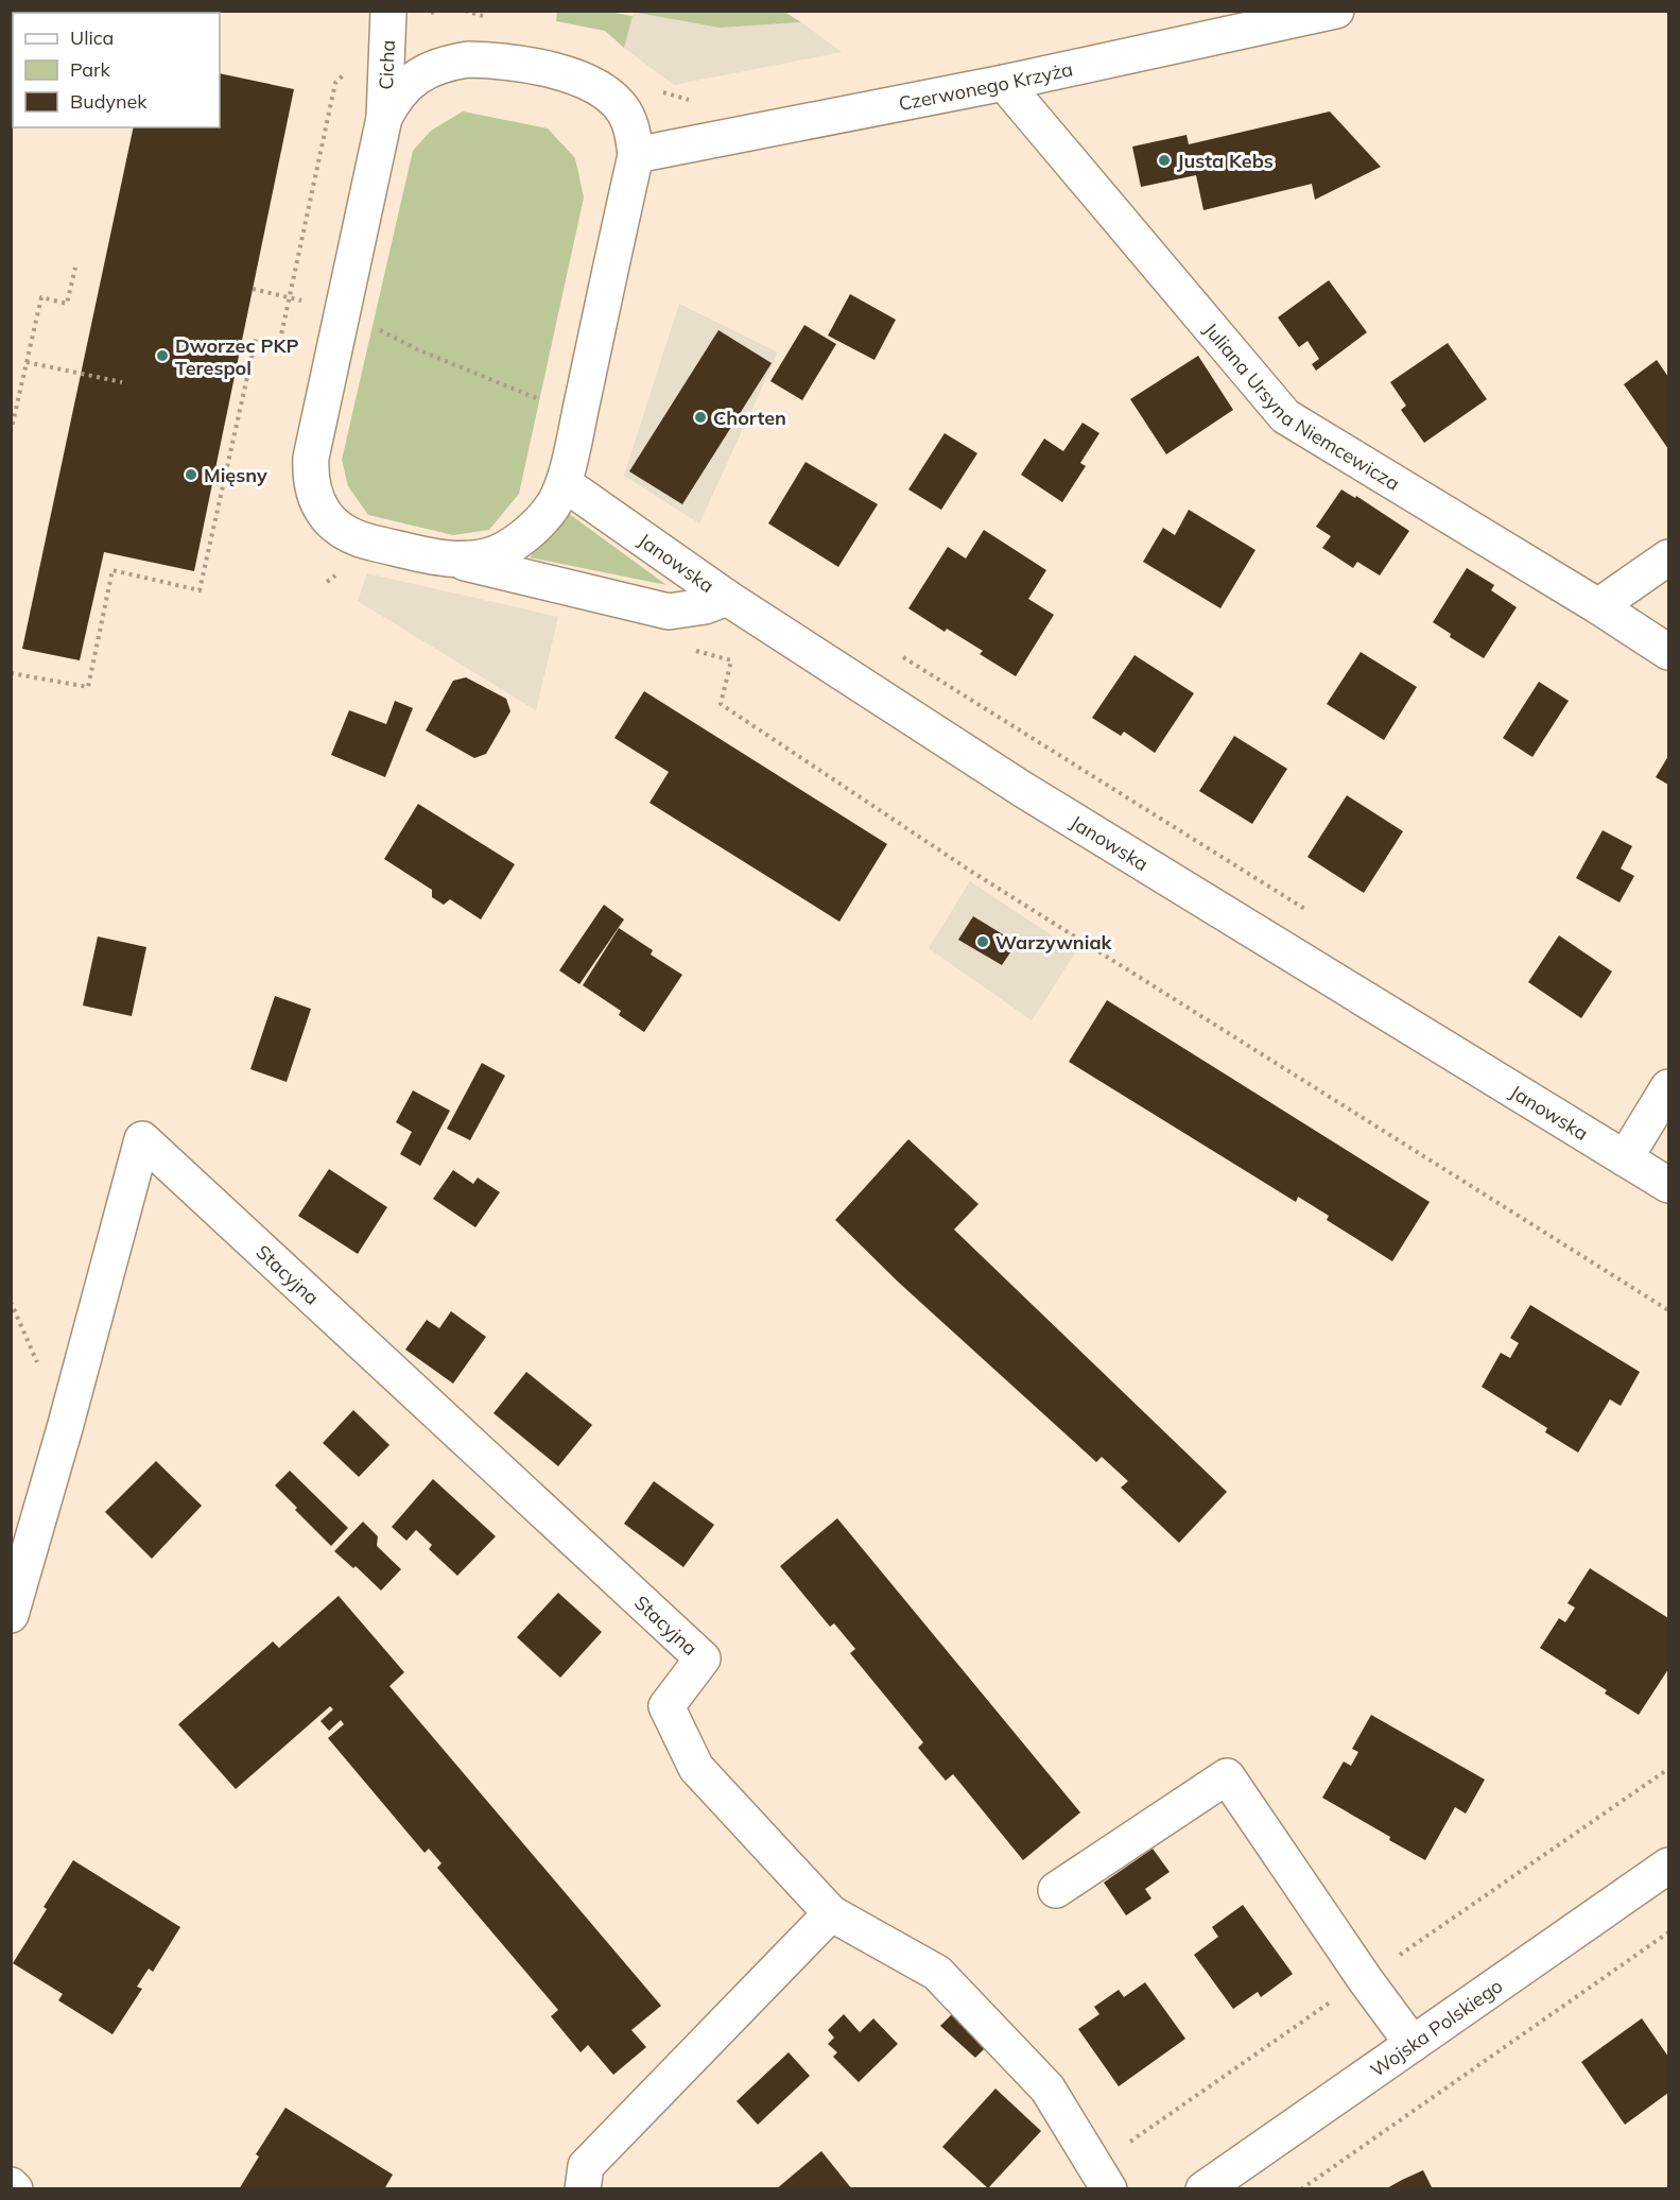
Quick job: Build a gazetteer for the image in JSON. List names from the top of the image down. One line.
{"streets":{"street":["Cicha","Czerwonego Krzyża","Juliana Ursyna Niemcewicza","Janowska","Stacyjna","Wojska Polskiego"]},"crossings":[["Czerwonego Krzyża","Juliana Ursyna Niemcewicza"]],"places":["Justa Kebs","Dworzec PKP Terespol","Chorten","Mięsny","Warzywniak"],"legend":["Ulica","Park","Budynek"]}
